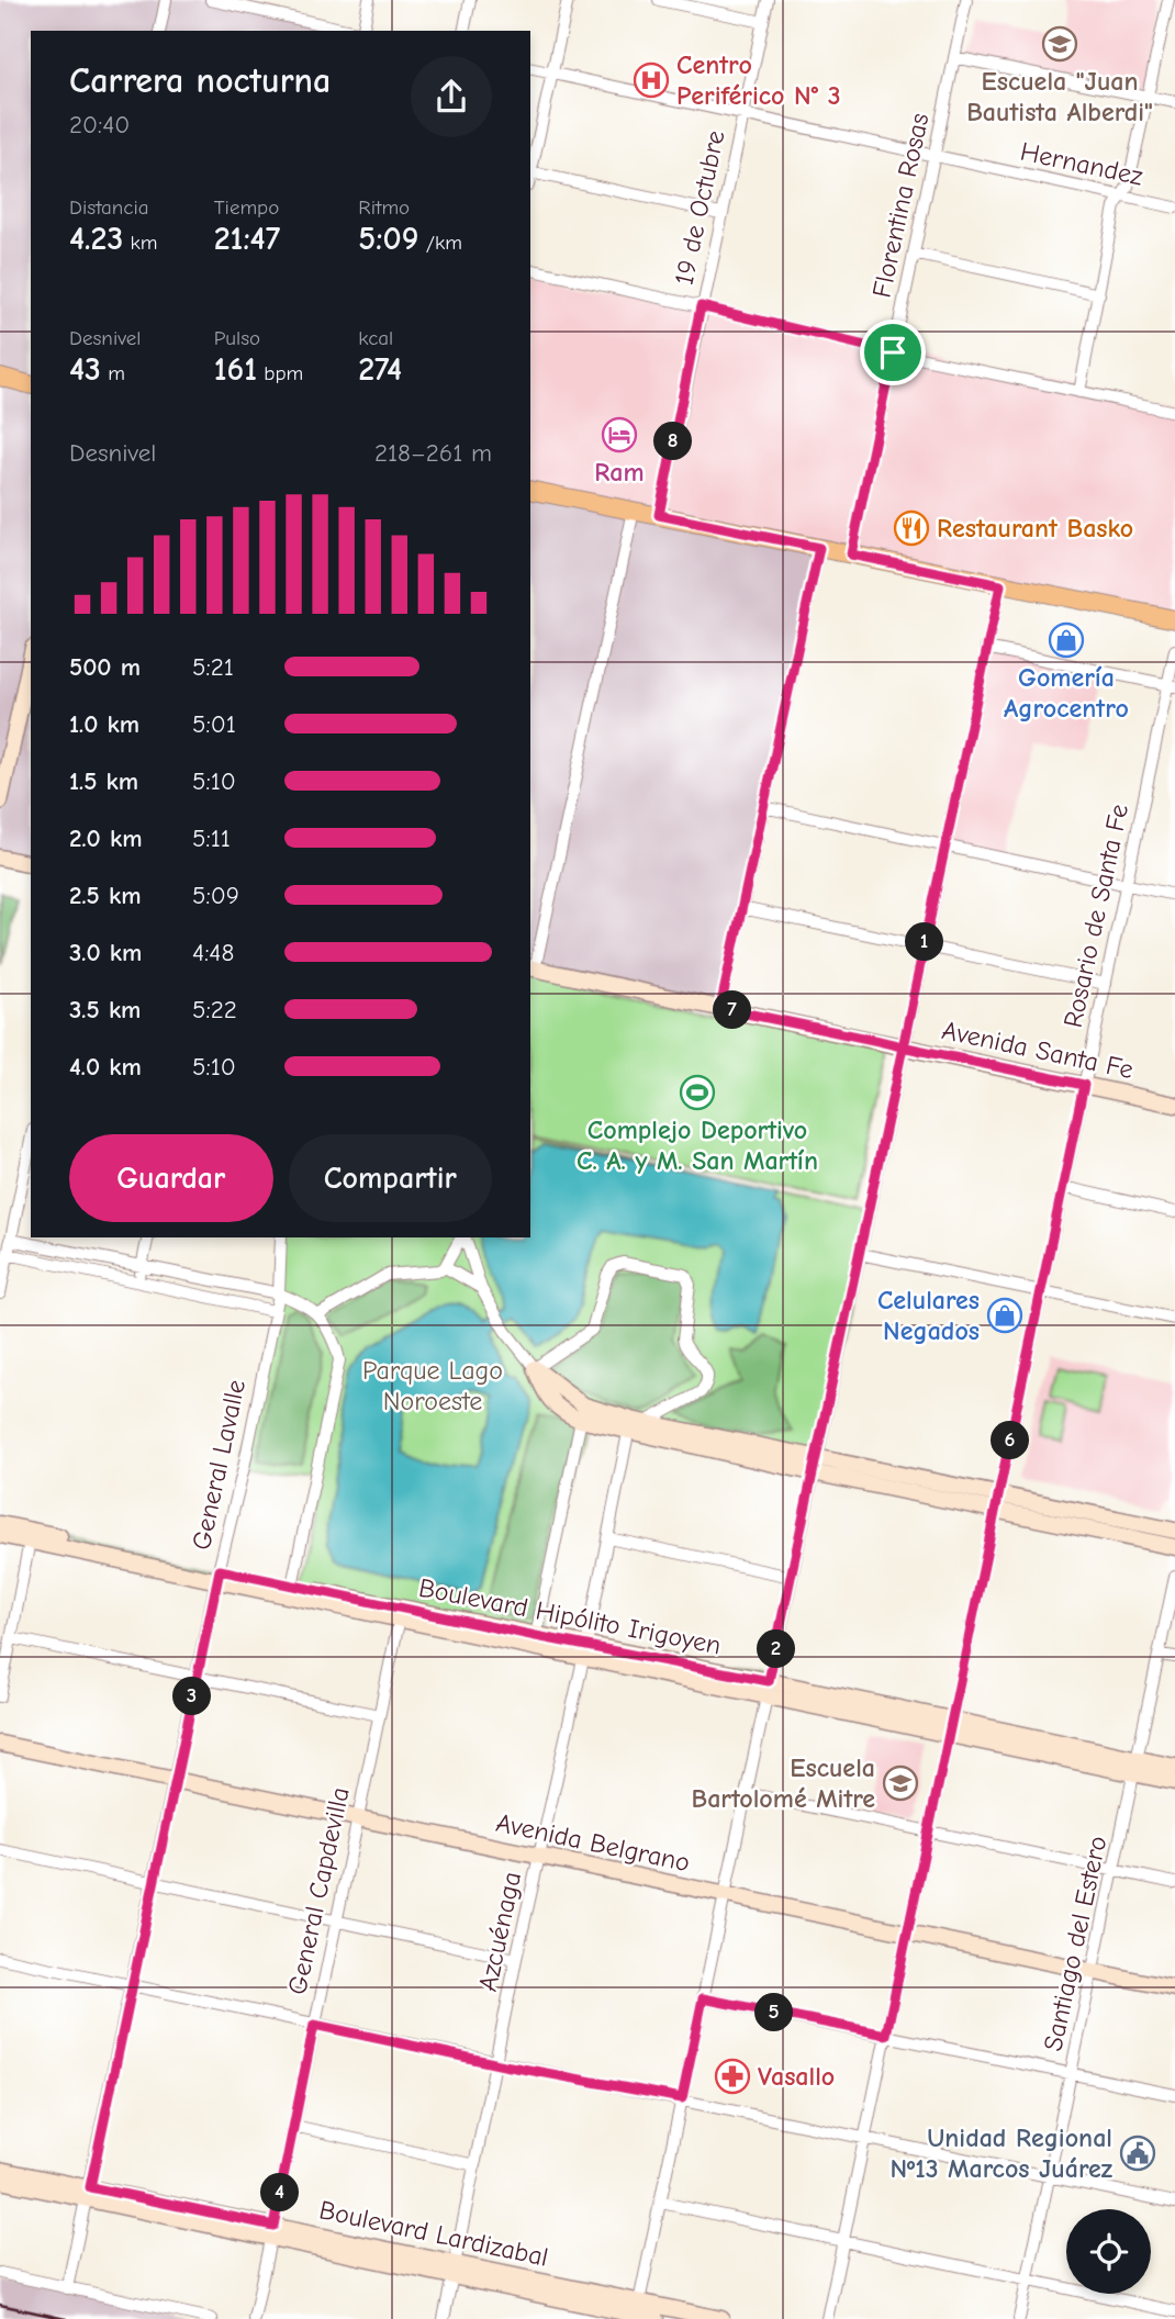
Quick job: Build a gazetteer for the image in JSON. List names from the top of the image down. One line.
{"streets":{"street":["Hernandez","Florentina Rosas","19 de Octubre","Rosario de Santa Fe","Avenida Santa Fe","General Lavalle","Boulevard Hipólito Irigoyen","Avenida Belgrano","General Capdevilla","Azcuénaga","Santiago del Estero","Boulevard Lardizabal"]},"crossings":[["Hernandez","Florentina Rosas"],["Hernandez","19 de Octubre"],["Rosario de Santa Fe","Avenida Santa Fe"],["Rosario de Santa Fe","Boulevard Hipólito Irigoyen"],["Rosario de Santa Fe","Avenida Belgrano"],["General Lavalle","Boulevard Hipólito Irigoyen"],["General Lavalle","Avenida Belgrano"],["General Lavalle","Boulevard Lardizabal"],["Boulevard Hipólito Irigoyen","General Capdevilla"],["Boulevard Hipólito Irigoyen","Azcuénaga"],["Boulevard Hipólito Irigoyen","Santiago del Estero"],["Avenida Belgrano","General Capdevilla"],["Avenida Belgrano","Azcuénaga"],["Avenida Belgrano","Santiago del Estero"],["General Capdevilla","Boulevard Lardizabal"],["Azcuénaga","Boulevard Lardizabal"]],"parks":["Parque Lago Noroeste"],"places":{"school or university":["Escuela \"Juan Bautista Alberdi\"","Escuela Bartolomé Mitre"],"hospital":["Centro Periférico N° 3"],"hotel":["Ram"],"restaurant":["Restaurant Basko"],"shop":["Gomería Agrocentro","Celulares Negados"],"sports":["Complejo Deportivo C. A. y M. San Martín"],"pharmacy":["Vasallo"],"public building":["Unidad Regional Nº13 Marcos Juárez"]},"page":{"heading":["Carrera nocturna","20:40"],"stats":[["Distancia","4.23 km"],["Tiempo","21:47"],["Ritmo","5:09 /km"],["Desnivel","43 m"],["Pulso","161 bpm"],["kcal","274"]],"pins":["8","1","7","6","2","3","5","4"],"chart":["Desnivel","218–261 m"],"list":[{"name":"500 m","note":"5:21"},{"name":"1.0 km","note":"5:01"},{"name":"1.5 km","note":"5:10"},{"name":"2.0 km","note":"5:11"},{"name":"2.5 km","note":"5:09"},{"name":"3.0 km","note":"4:48"},{"name":"3.5 km","note":"5:22"},{"name":"4.0 km","note":"5:10"}],"buttons":["Guardar","Compartir"]}}
